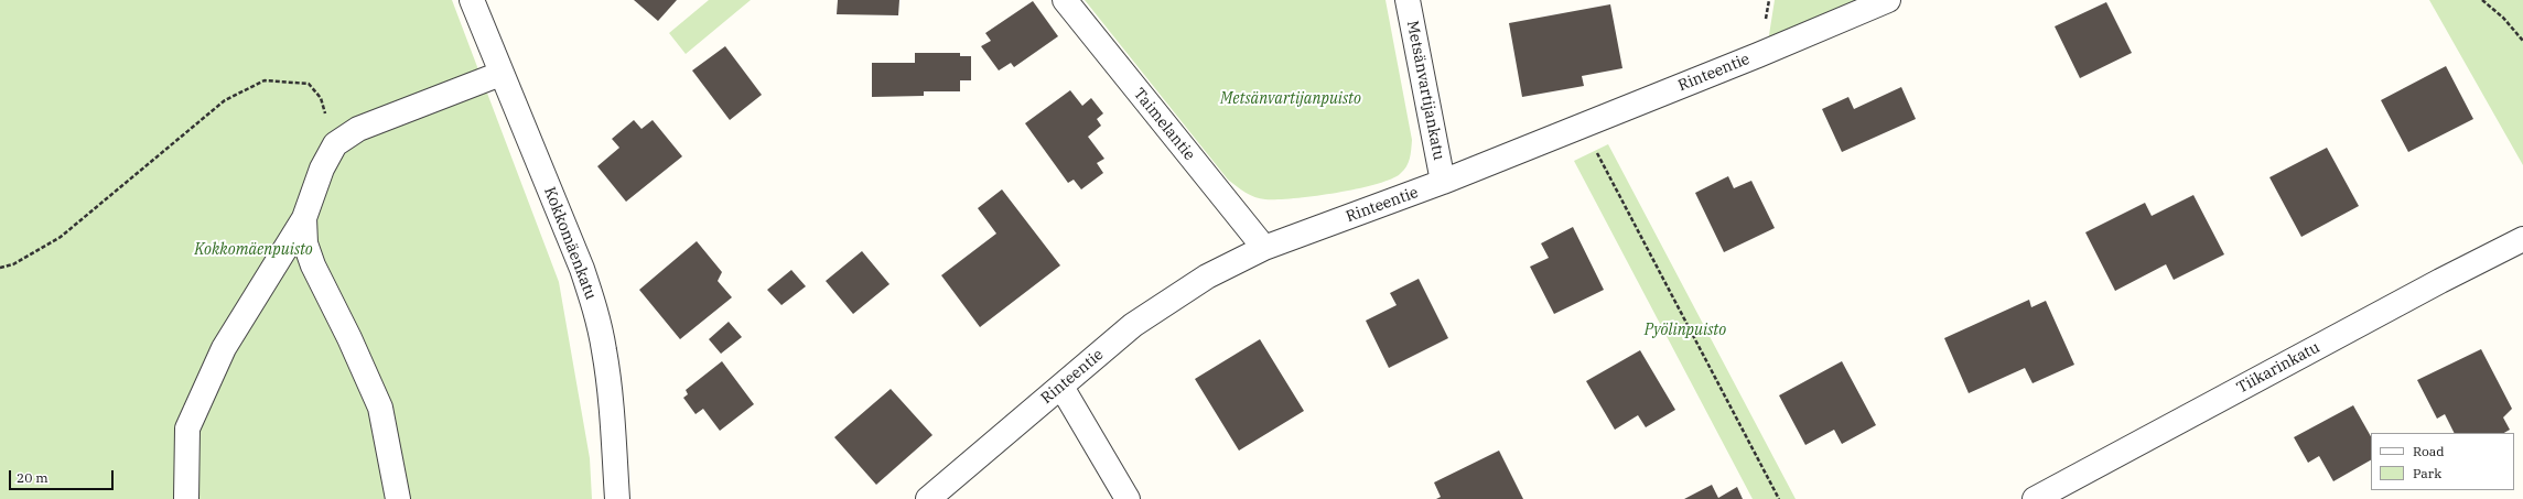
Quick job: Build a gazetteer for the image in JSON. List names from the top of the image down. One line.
{"streets":{"street":["Rinteentie","Metsänvartijankatu","Taimelantie","Kokkomäenkatu","Tiikarinkatu"]},"crossings":[["Rinteentie","Metsänvartijankatu"],["Rinteentie","Taimelantie"]],"parks":["Metsänvartijanpuisto","Kokkomäenpuisto","Pyölinpuisto"],"legend":["Road","Park"],"scale_bar":"20 m"}
